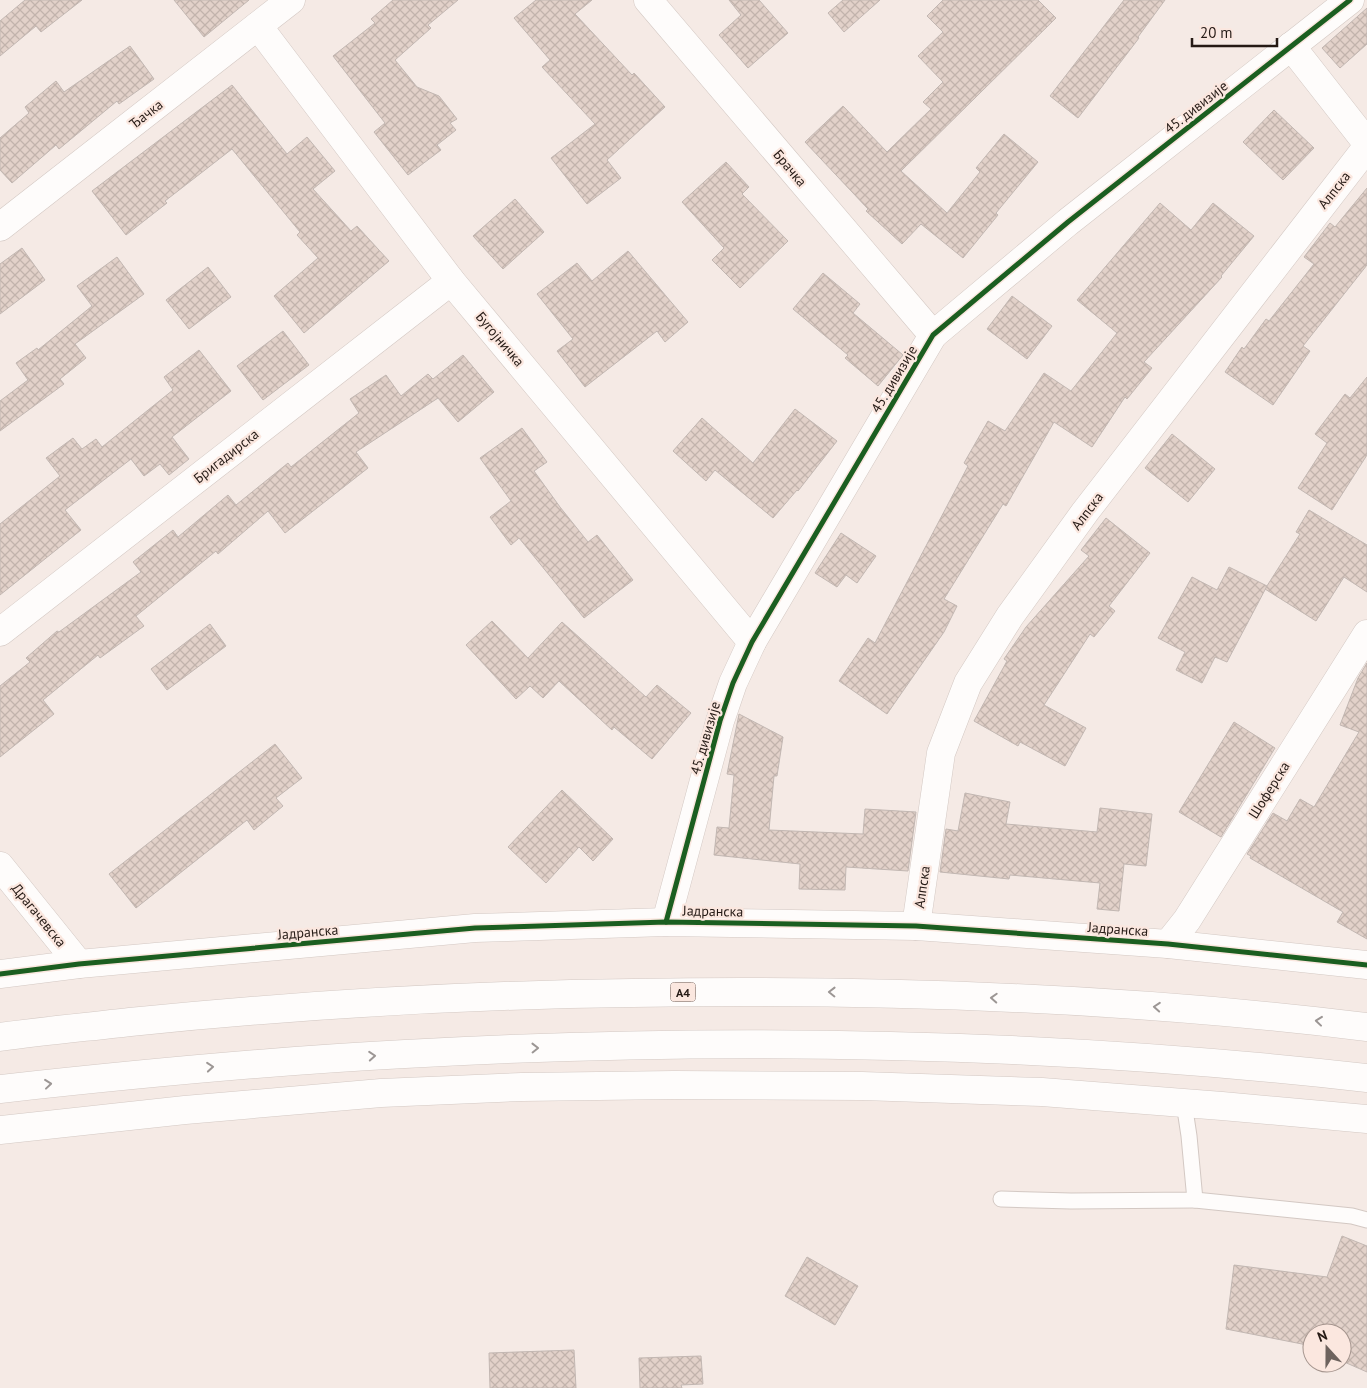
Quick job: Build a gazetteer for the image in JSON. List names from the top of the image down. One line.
{"streets":{"main road":["45. дивизије","Ђачка","Брачка","Алпска","Бугојничка","Бригадирска","Шоферска","Јадранска","Драгачевска","A4"]},"crossings":[["45. дивизије","Брачка"],["45. дивизије","Бугојничка"],["45. дивизије","Јадранска"],["Ђачка","Бугојничка"],["Алпска","Јадранска"],["Бугојничка","Бригадирска"],["Шоферска","Јадранска"],["Јадранска","Драгачевска"]],"scale_bar":"20 m","north":"top"}
